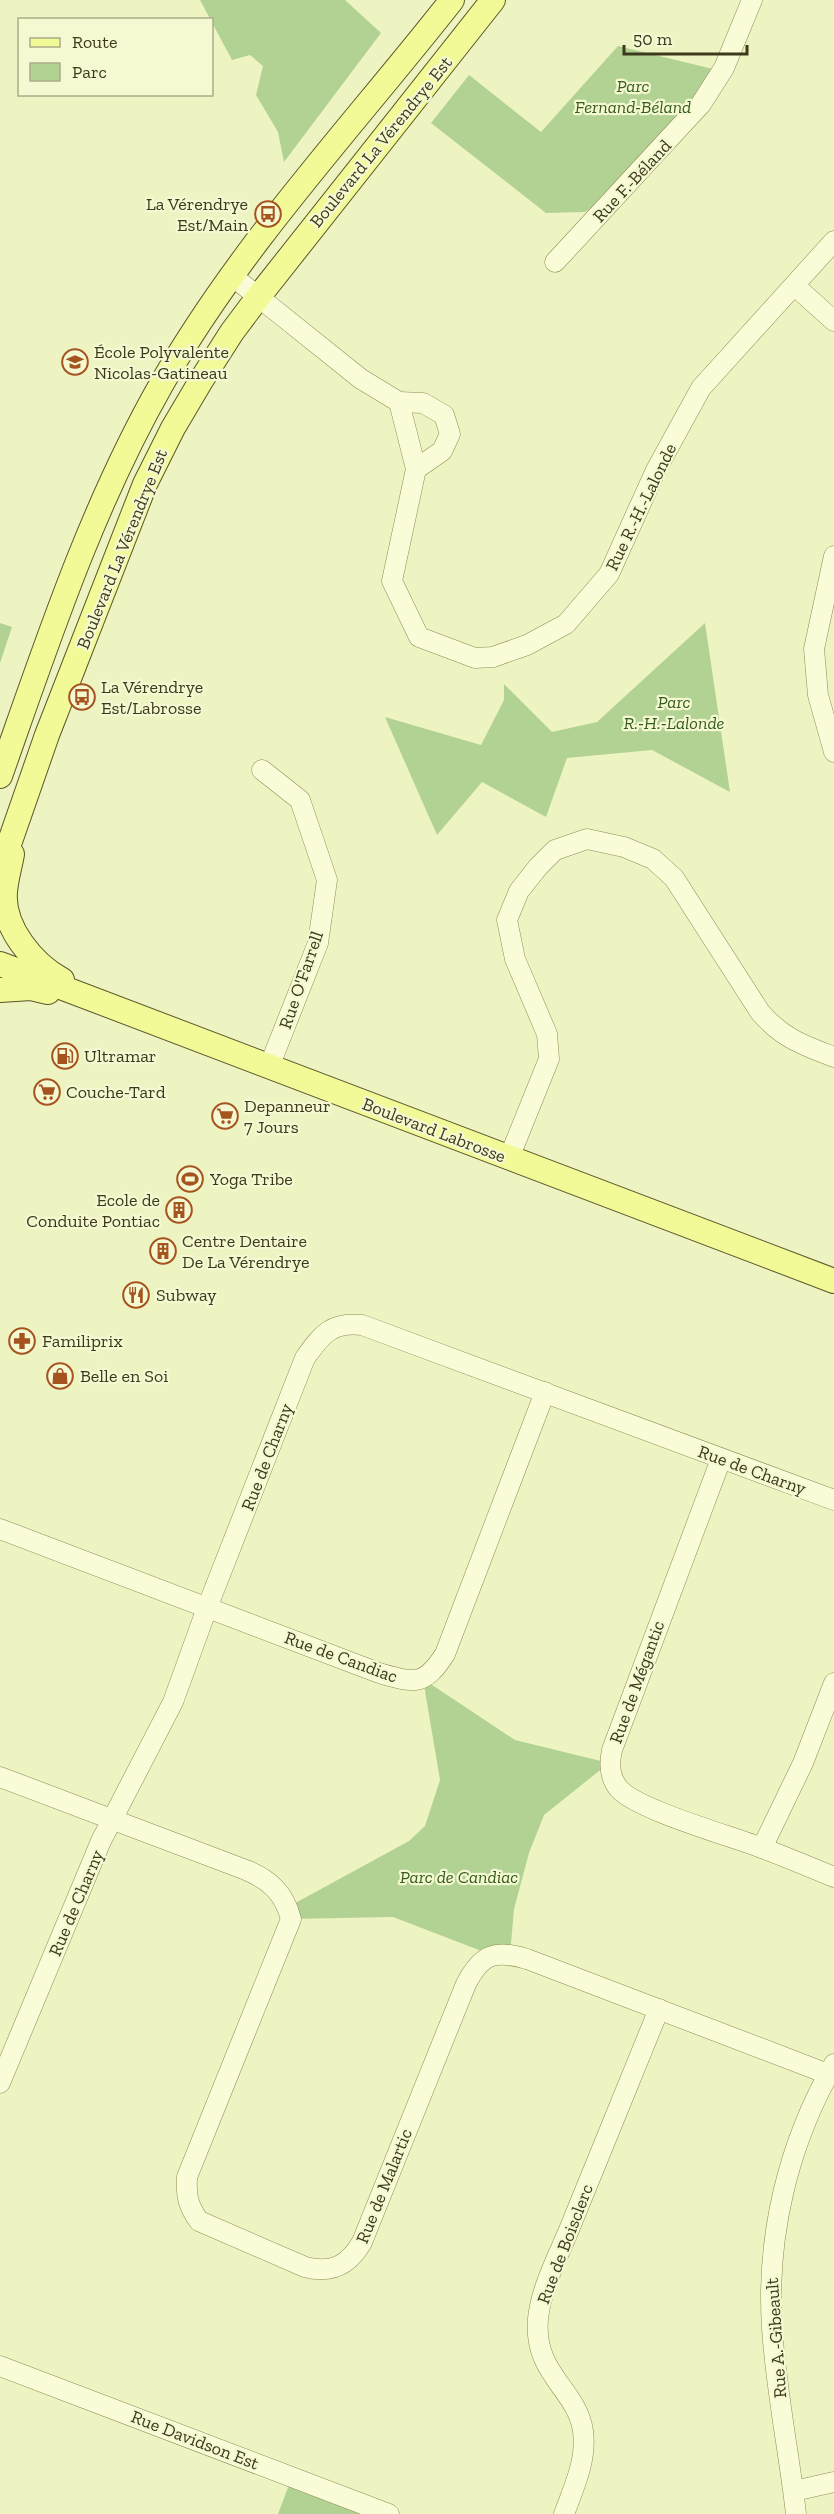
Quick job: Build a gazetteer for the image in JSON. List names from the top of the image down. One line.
{"streets":{"main road":["Boulevard La Vérendrye Est","Boulevard Labrosse"],"street":["Rue F.-Béland","Rue R.-H.-Lalonde","Rue O'Farrell","Rue de Charny","Rue de Candiac","Rue de Mégantic","Rue de Malartic","Rue de Boisclerc","Rue A.-Gibeault","Rue Davidson Est"]},"crossings":[["Rue O'Farrell","Boulevard Labrosse"],["Rue de Charny","Rue de Candiac"],["Rue de Charny","Rue de Mégantic"],["Rue de Charny","Rue de Malartic"],["Rue de Malartic","Rue de Boisclerc"],["Rue de Malartic","Rue A.-Gibeault"]],"parks":["Parc Fernand-Béland","Parc R.-H.-Lalonde","Parc de Candiac"],"places":{"bus stop":["La Vérendrye Est/Main","La Vérendrye Est/Labrosse"],"school or university":["École Polyvalente Nicolas-Gatineau"],"fuel station":["Ultramar"],"supermarket":["Couche-Tard","Depanneur 7 Jours"],"sports":["Yoga Tribe"],"building":["Ecole de Conduite Pontiac","Centre Dentaire De La Vérendrye"],"restaurant":["Subway"],"pharmacy":["Familiprix"],"shop":["Belle en Soi"]},"legend":["Route","Parc"],"scale_bar":"50 m"}
